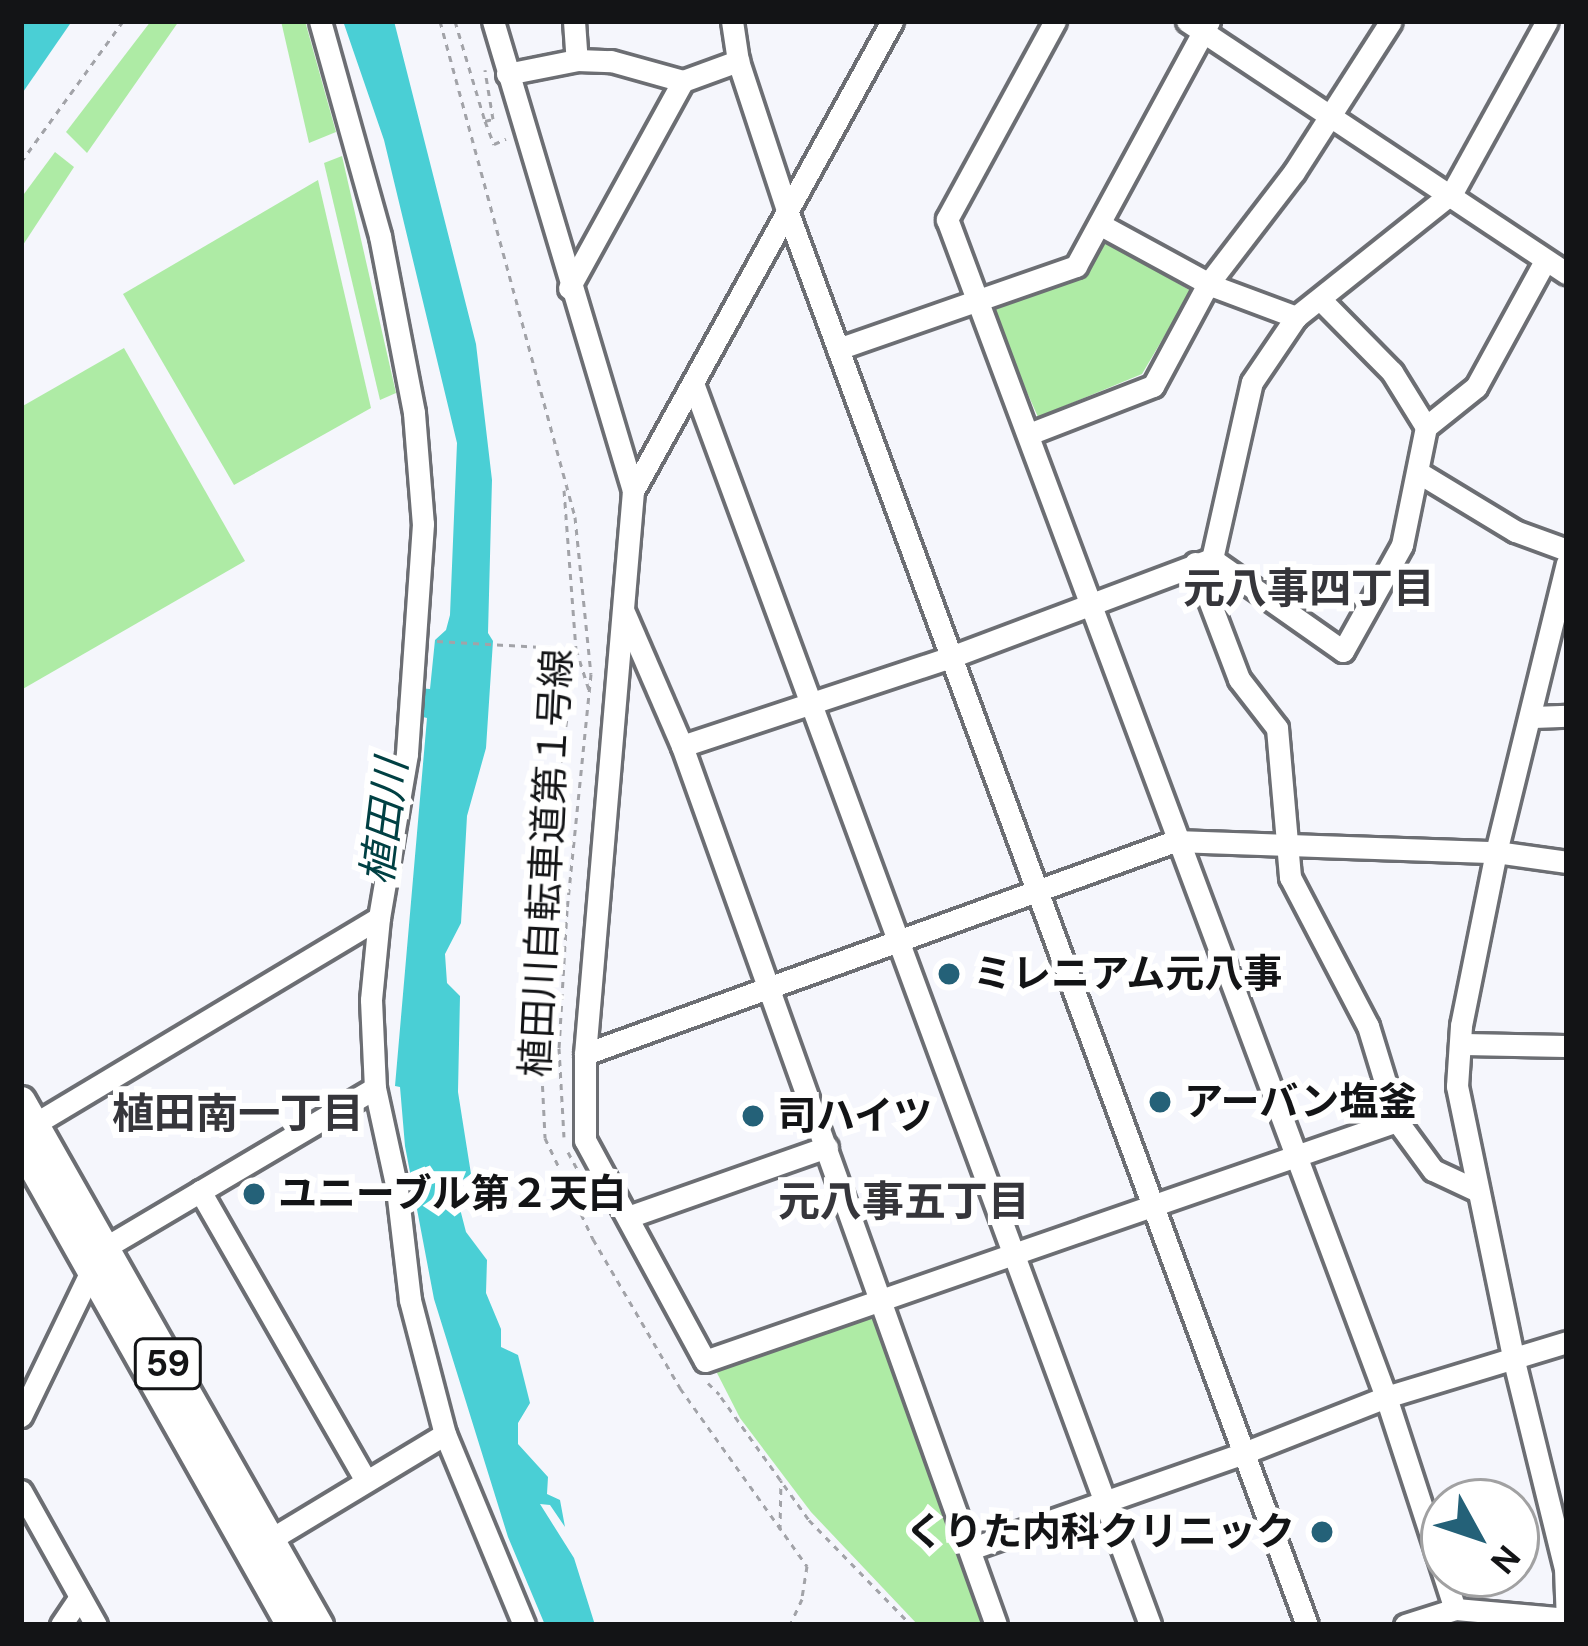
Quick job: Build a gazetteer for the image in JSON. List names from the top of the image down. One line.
{"streets":{"main road":["59"],"path":["植田川自転車道第１号線"]},"districts":["元八事四丁目","植田南一丁目","元八事五丁目"],"water":["植田川"],"places":["ミレニアム元八事","アーバン塩釜","司ハイツ","ユニーブル第２天白","くりた内科クリニック"],"north":"bottom right"}
